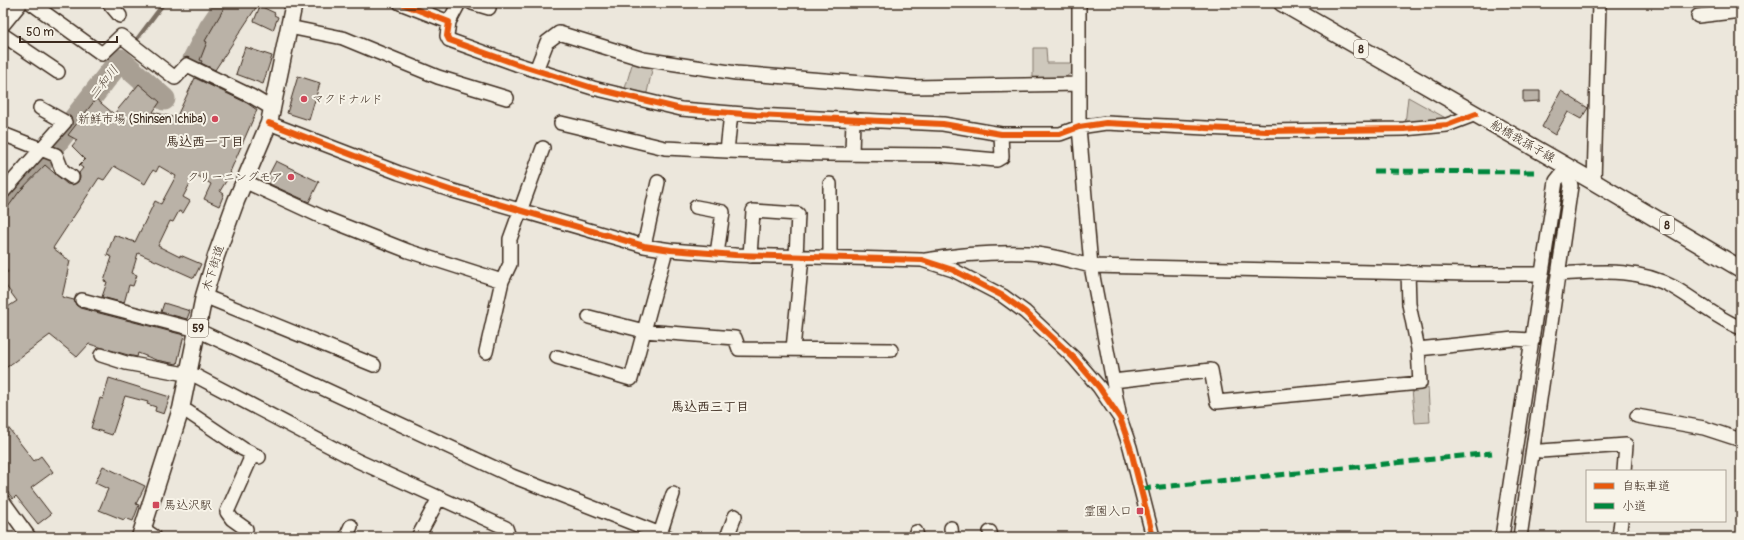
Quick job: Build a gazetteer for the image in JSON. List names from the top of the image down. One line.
{"streets":{"main road":["8","船橋我孫子線","木下街道","59"]},"districts":["馬込西一丁目","馬込西三丁目"],"water":["二和川"],"places":{"other":["マクドナルド","新鮮市場 (Shinsen Ichiba)","クリーニングモア"],"transit":["馬込沢駅","霊園入口"]},"legend":["自転車道","小道"],"scale_bar":"50 m"}
